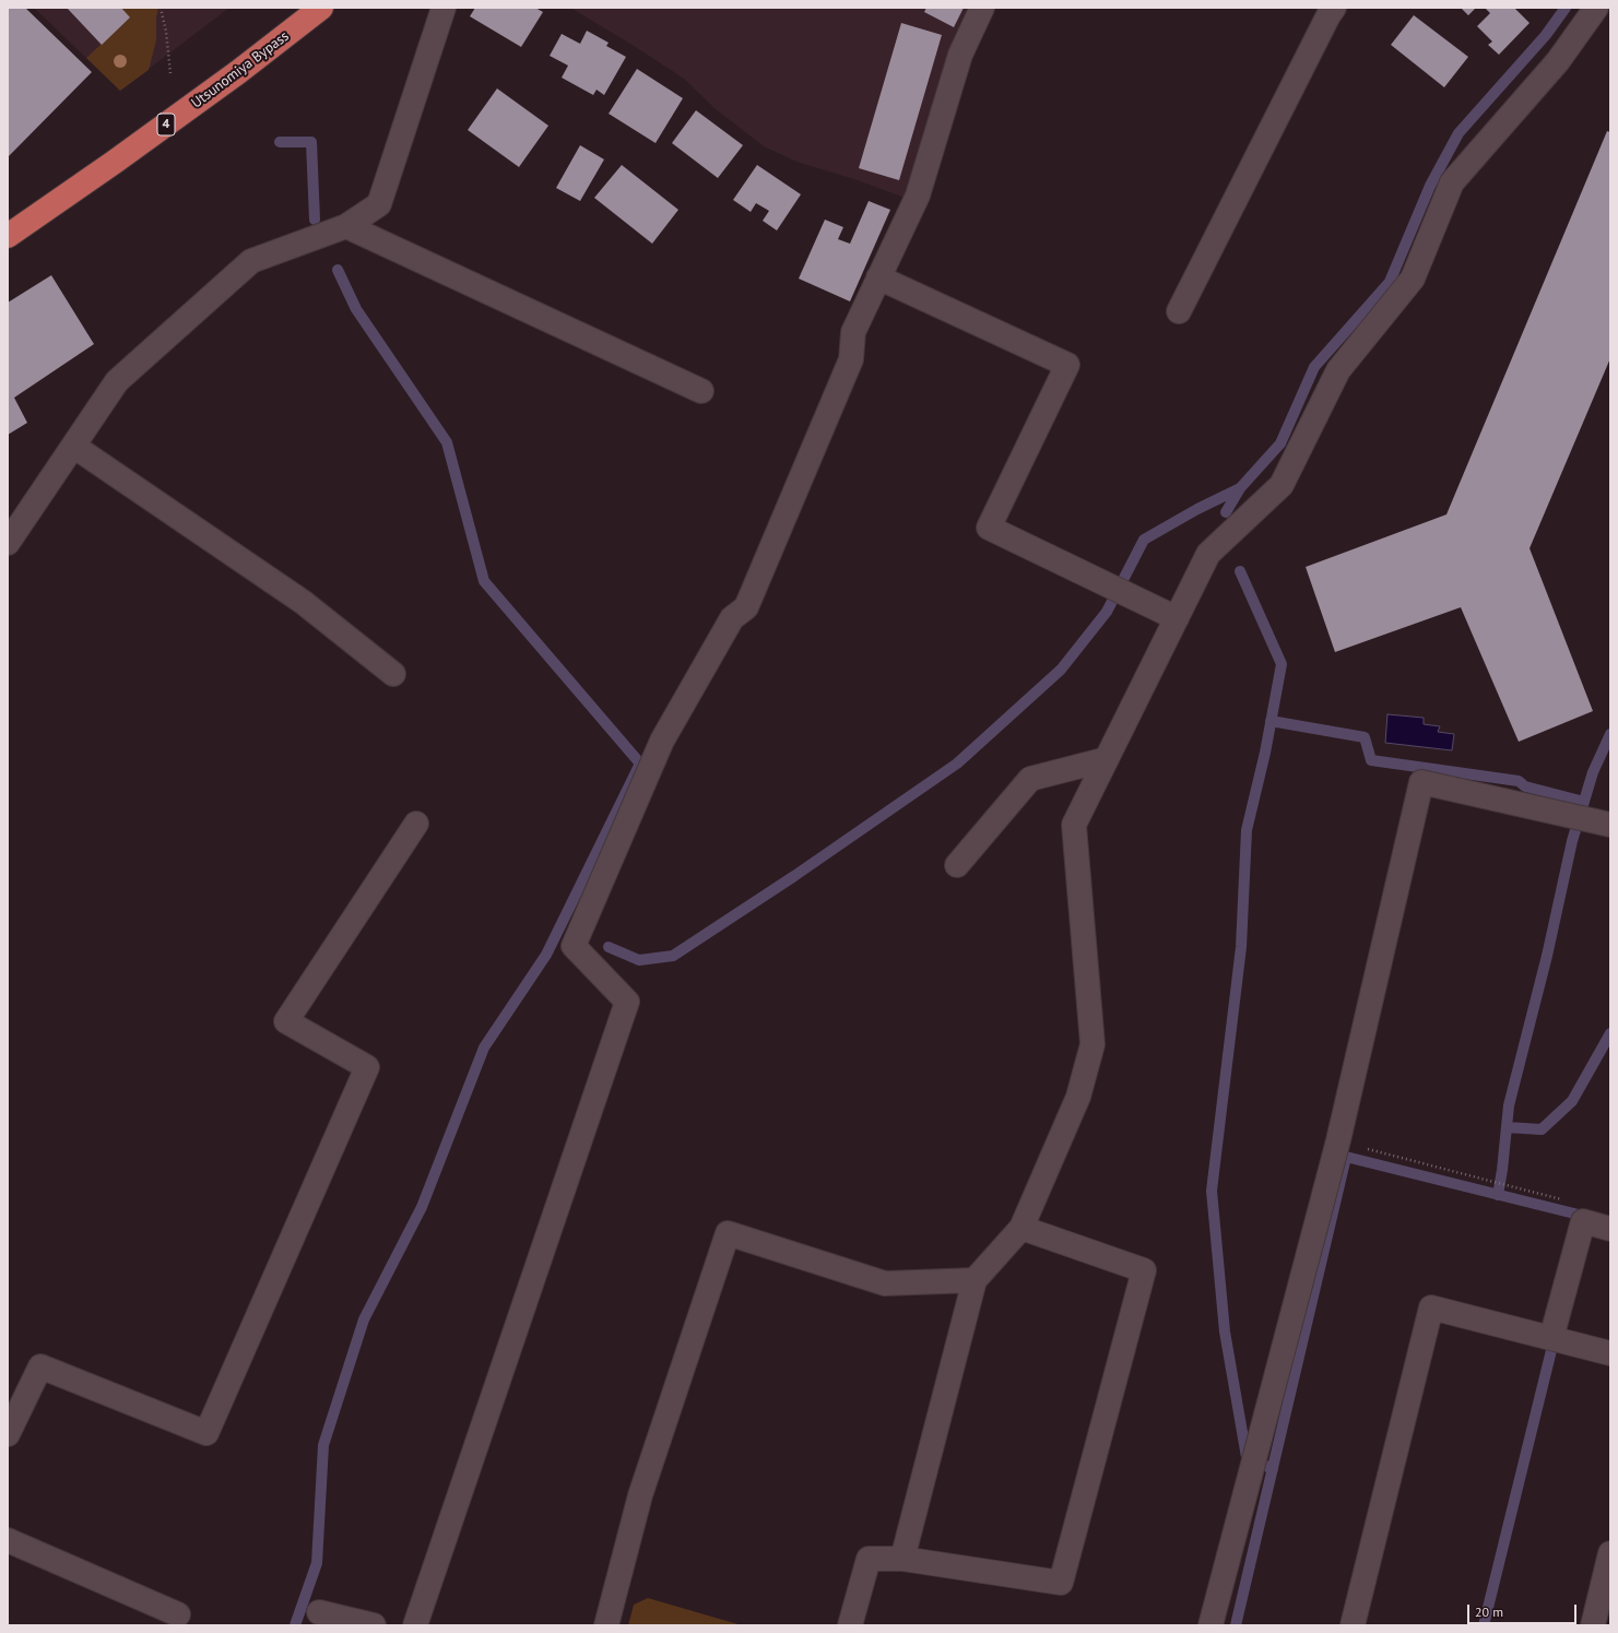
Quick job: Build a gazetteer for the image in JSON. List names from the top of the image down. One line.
{"streets":{"highway":["Utsunomiya Bypass","4"]},"scale_bar":"20 m"}
